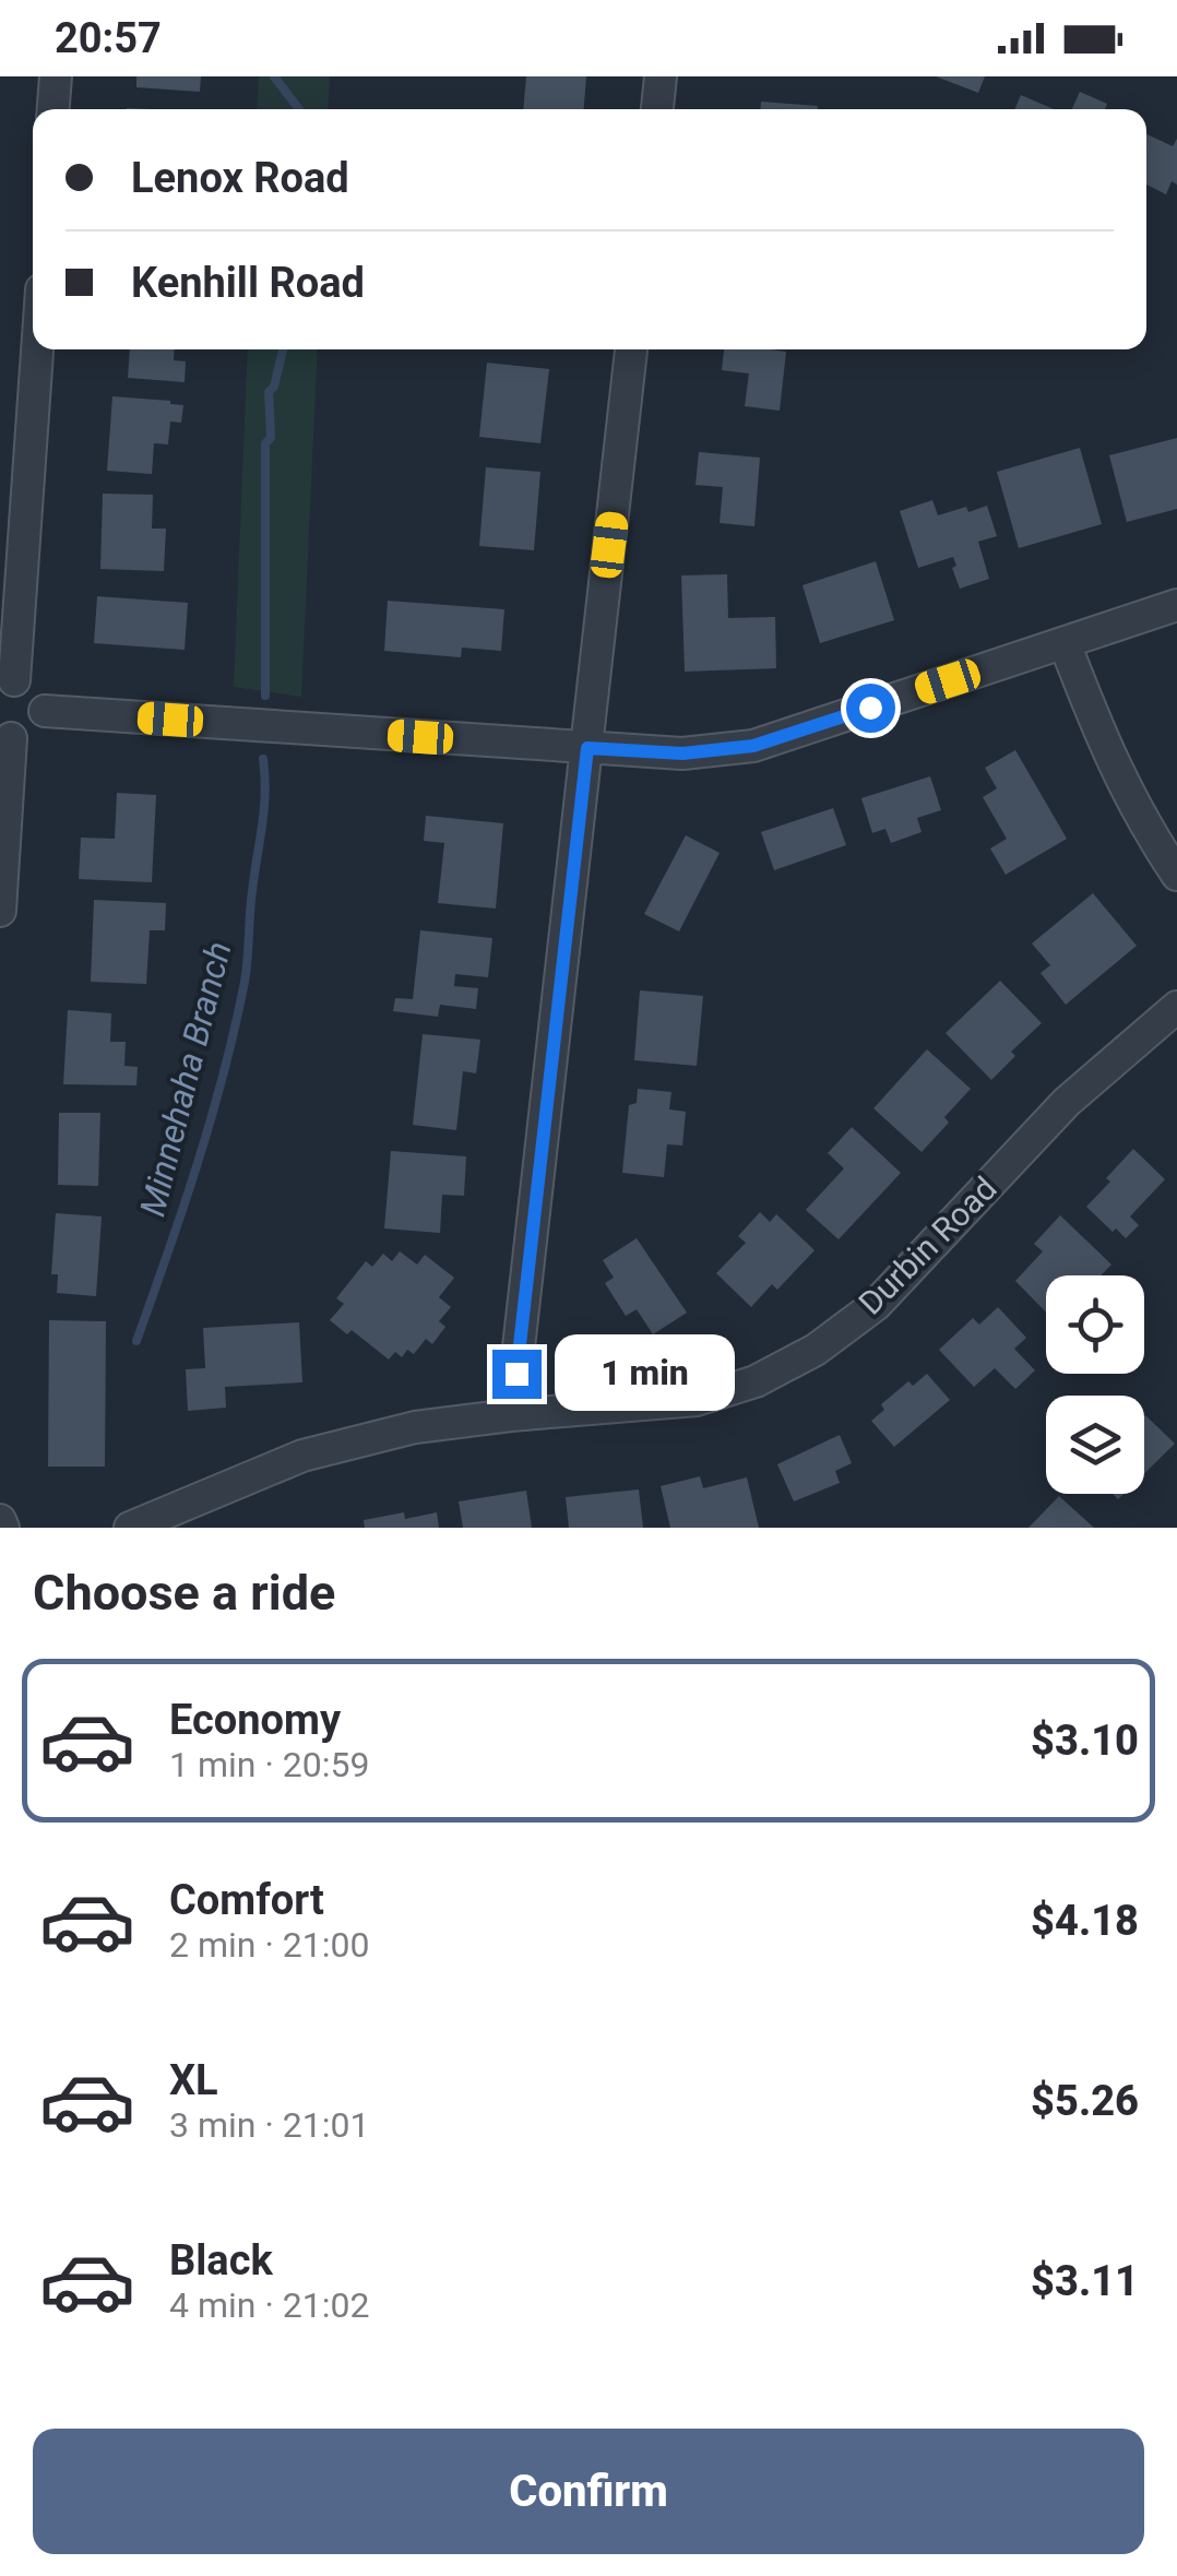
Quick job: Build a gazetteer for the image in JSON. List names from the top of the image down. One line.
{"streets":{"street":["Durbin Road"]},"water":["Minnehaha Branch"],"page":{"status":"20:57","banner":["Lenox Road","Kenhill Road"],"bubble":"1 min","heading":"Choose a ride","list":[{"name":"Economy","note":"1 min · 20:59","value":"$3.10"},{"name":"Comfort","note":"2 min · 21:00","value":"$4.18"},{"name":"XL","note":"3 min · 21:01","value":"$5.26"},{"name":"Black","note":"4 min · 21:02","value":"$3.11"}],"buttons":"Confirm"}}
